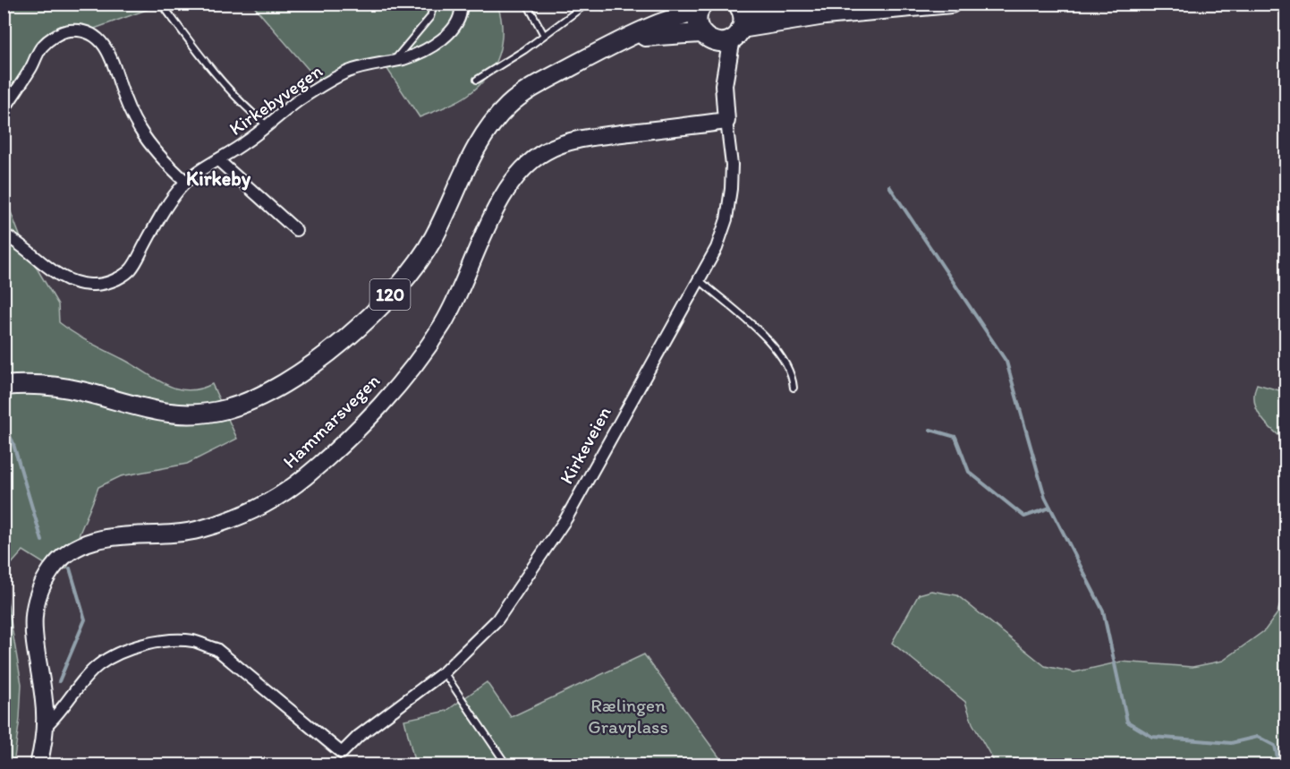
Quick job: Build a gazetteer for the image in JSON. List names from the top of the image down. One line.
{"streets":{"main road":["120"],"street":["Kirkebyvegen","Hammarsvegen","Kirkeveien"]},"crossings":[["120","Kirkeveien"],["Hammarsvegen","Kirkeveien"]],"districts":["Kirkeby"],"parks":["Rælingen Gravplass"]}
